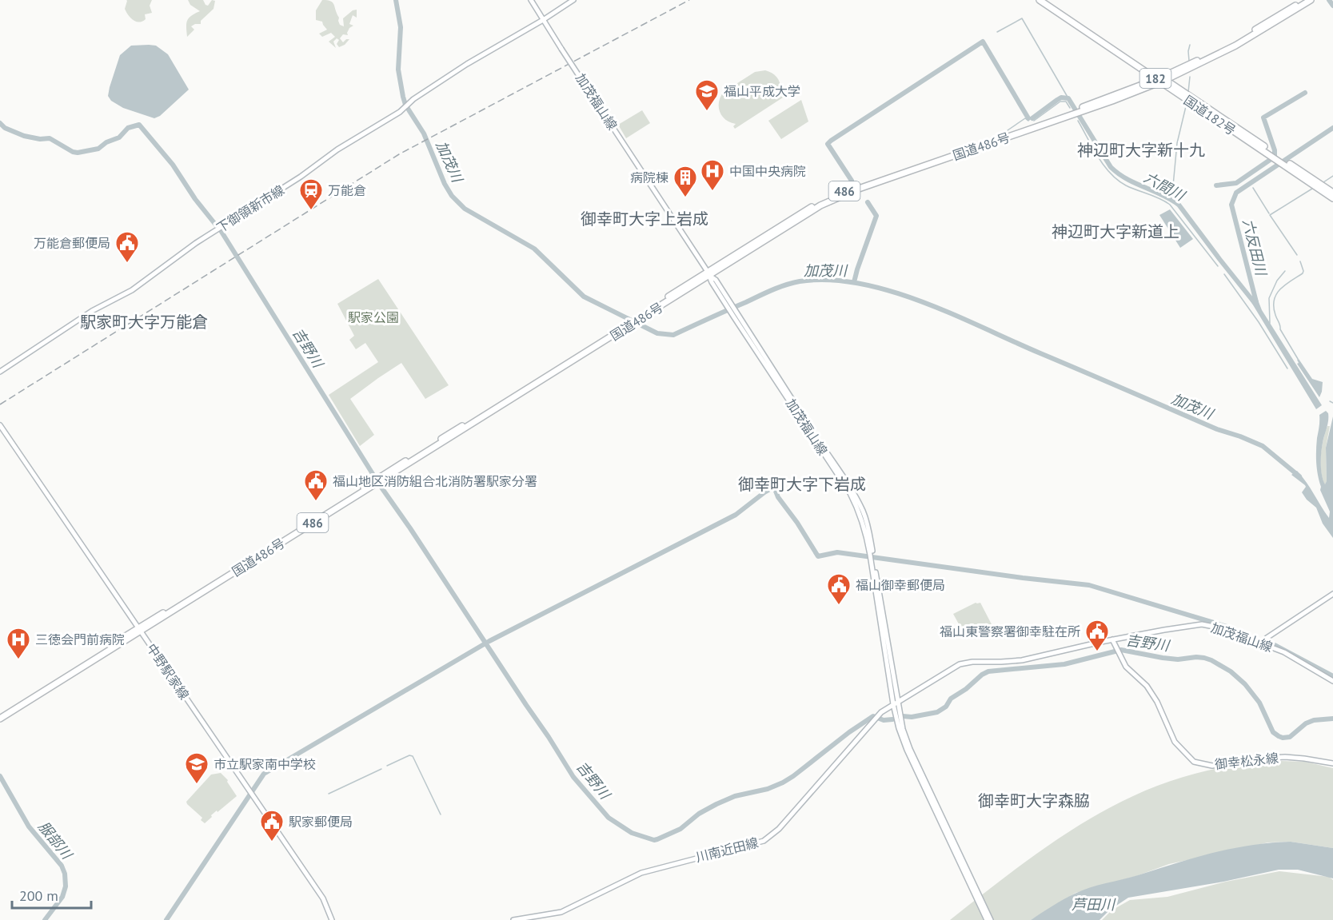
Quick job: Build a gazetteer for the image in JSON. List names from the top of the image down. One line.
{"streets":{"highway":["182","国道182号","国道486号","486"],"main road":["加茂福山線","下御領新市線","中野駅家線","御幸松永線","川南近田線"]},"crossings":[["加茂福山線","国道486号"],["加茂福山線","下御領新市線"],["加茂福山線","御幸松永線"],["加茂福山線","川南近田線"],["国道182号","国道486号"],["国道486号","中野駅家線"]],"districts":["神辺町大字新十九","御幸町大字上岩成","神辺町大字新道上","駅家町大字万能倉","御幸町大字下岩成","御幸町大字森脇"],"water":["加茂川","六間川","六反田川","吉野川","服部川","芦田川"],"parks":["駅家公園"],"places":{"school or university":["福山平成大学","市立駅家南中学校"],"hospital":["中国中央病院","三徳会門前病院"],"building":["病院棟"],"station":["万能倉"],"public building":["万能倉郵便局","福山地区消防組合北消防署駅家分署","福山御幸郵便局","福山東警察署御幸駐在所","駅家郵便局"]},"scale_bar":"200 m"}
